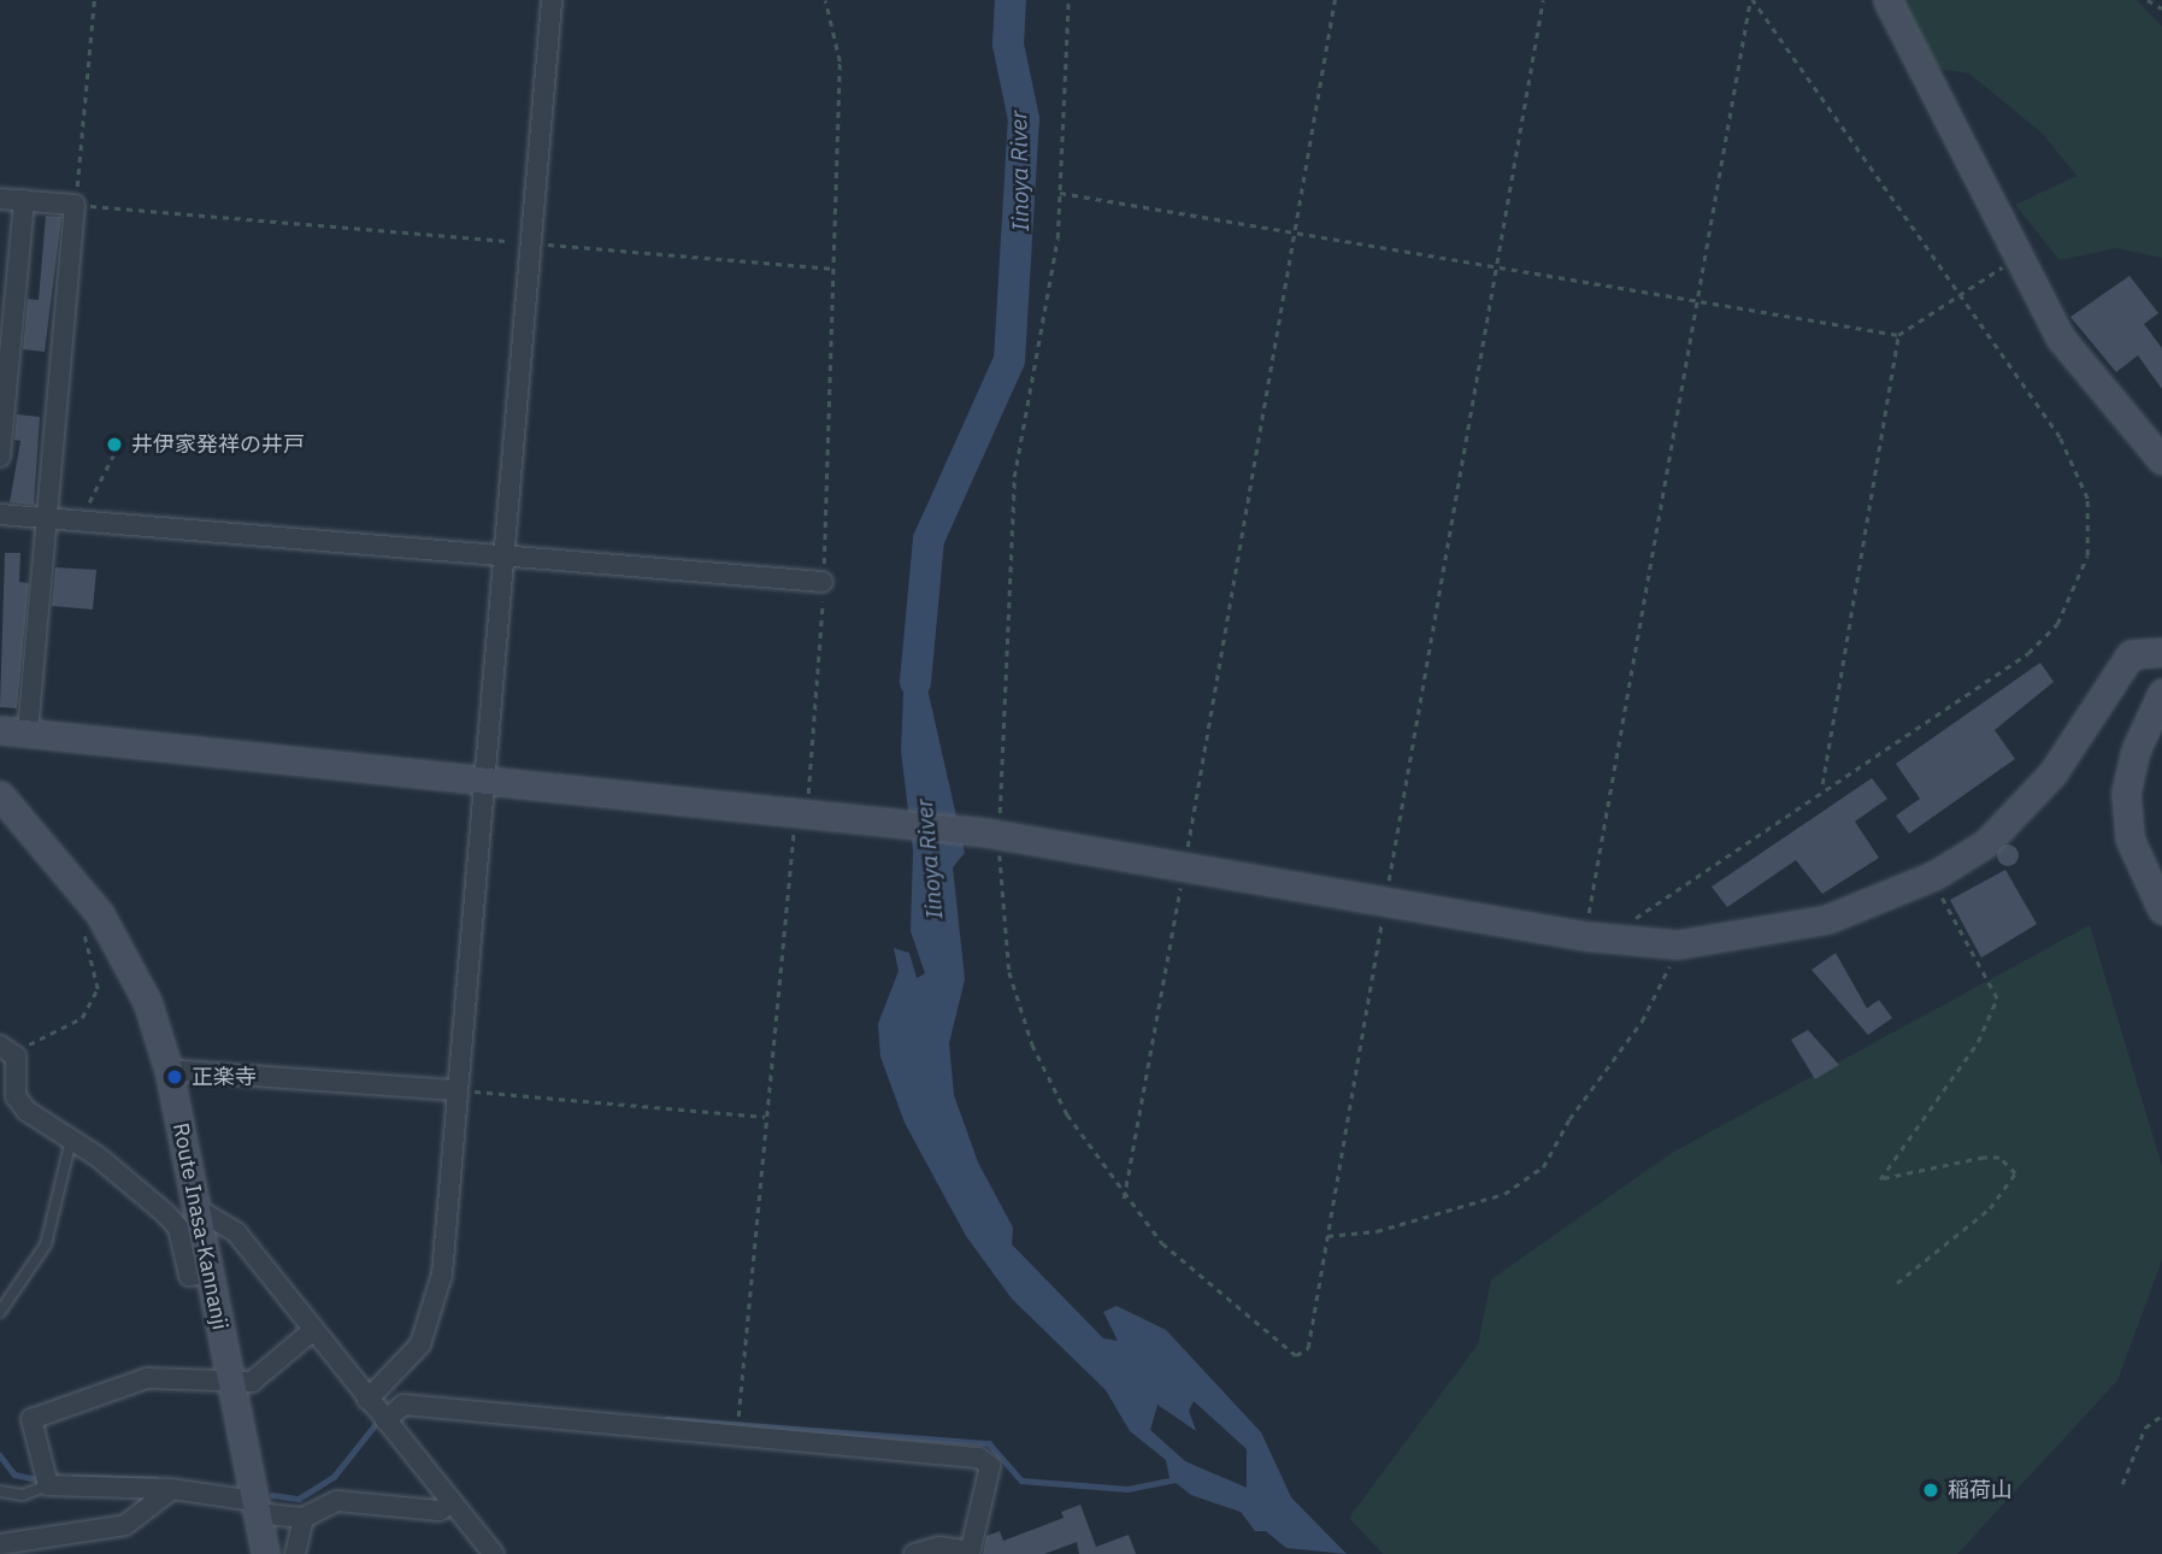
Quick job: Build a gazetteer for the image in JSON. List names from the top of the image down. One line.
{"streets":{"street":["Route Inasa-Kannanji"]},"water":["Iinoya River"],"places":["井伊家発祥の井戸","正楽寺","稲荷山"]}
